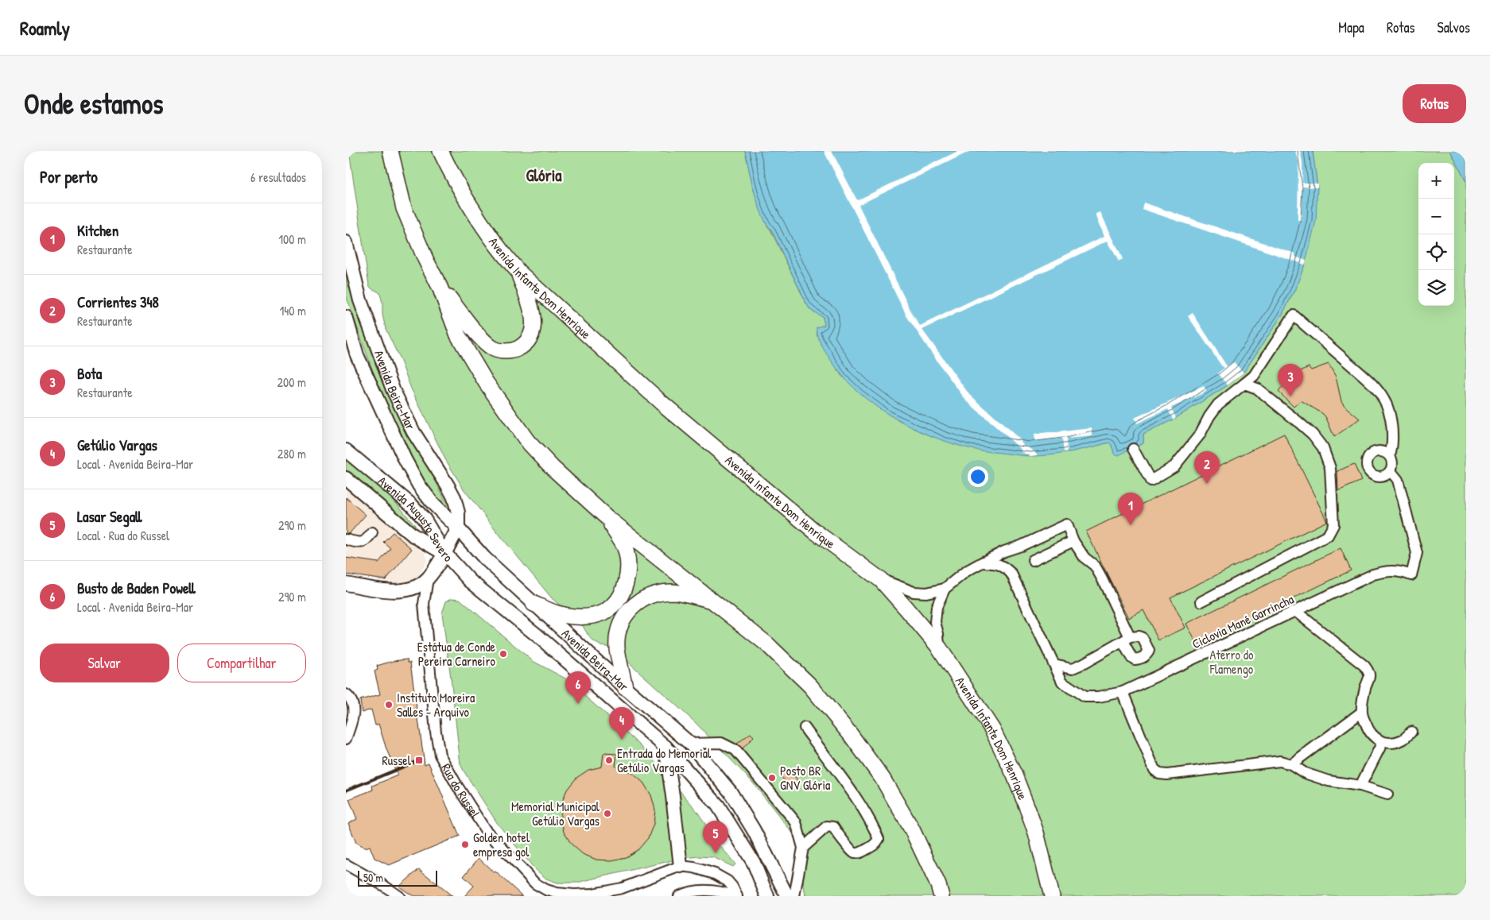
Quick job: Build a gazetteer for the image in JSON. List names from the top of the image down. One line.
{"streets":{"highway":["Avenida Infante Dom Henrique"],"main road":["Avenida Beira-Mar","Avenida Augusto Severo","Rua do Russel"],"street":["Ciclovia Mané Garrincha"]},"crossings":[["Avenida Beira-Mar","Avenida Augusto Severo"],["Avenida Beira-Mar","Rua do Russel"],["Avenida Augusto Severo","Rua do Russel"]],"districts":["Glória"],"parks":["Aterro do Flamengo"],"places":{"other":["Estátua de Conde Pereira Carneiro","Instituto Moreira Salles - Arquivo","Entrada do Memorial Getúlio Vargas","Posto BR GNV Glória","Memorial Municipal Getúlio Vargas","Golden hotel empresa gol"],"transit":["Russel"]},"scale_bar":"50 m","page":{"header":"Roamly","nav":["Mapa","Rotas","Salvos"],"buttons":["Rotas",["Salvar","Compartilhar"]],"title":"Onde estamos","heading":["Por perto","6 resultados"],"map_buttons":["+","−"],"list":[{"mark":"1","name":"Kitchen","note":"Restaurante","value":"100 m"},{"mark":"2","name":"Corrientes 348","note":"Restaurante","value":"140 m"},{"mark":"3","name":"Bota","note":"Restaurante","value":"200 m"},{"mark":"4","name":"Getúlio Vargas","note":"Local · Avenida Beira-Mar","value":"280 m"},{"mark":"5","name":"Lasar Segall","note":"Local · Rua do Russel","value":"290 m"},{"mark":"6","name":"Busto de Baden Powell","note":"Local · Avenida Beira-Mar","value":"290 m"}],"pins":["3","2","1","6","4","5"],"scale":"50 m"}}
